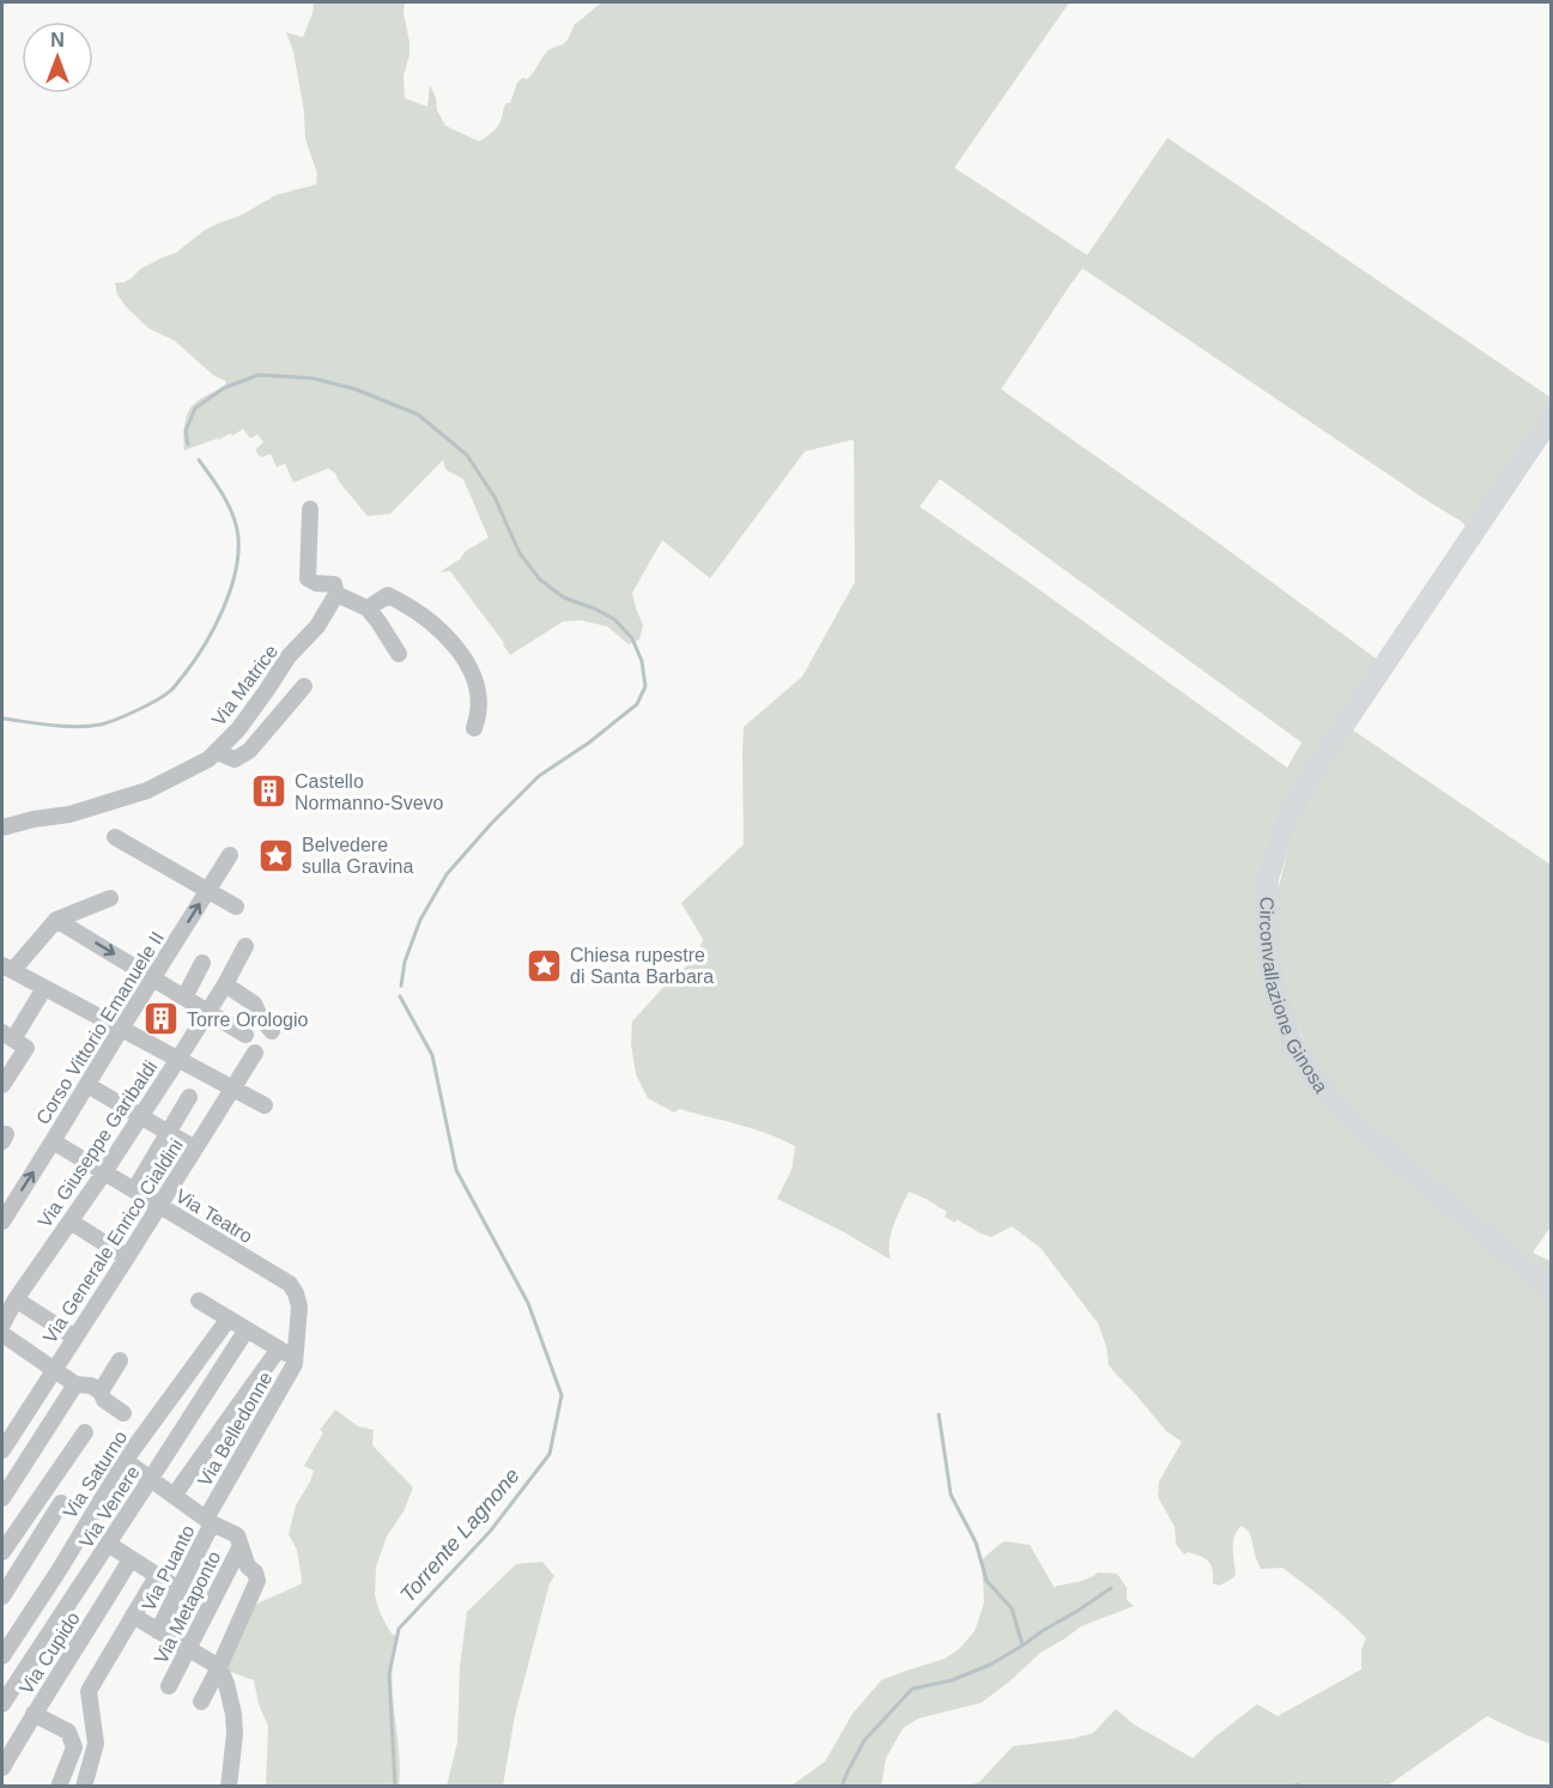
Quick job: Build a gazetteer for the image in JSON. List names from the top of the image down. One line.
{"streets":{"main road":["Circonvallazione Ginosa"],"street":["Via Matrice","Corso Vittorio Emanuele II","Via Giuseppe Garibaldi","Via Teatro","Via Generale Enrico Cialdini","Via Belledonne","Via Saturno","Via Venere","Via Puanto","Via Metaponto","Via Cupido"]},"crossings":[["Corso Vittorio Emanuele II","Via Teatro"],["Via Giuseppe Garibaldi","Via Teatro"],["Via Teatro","Via Generale Enrico Cialdini"],["Via Teatro","Via Belledonne"],["Via Belledonne","Via Puanto"]],"one_way":["Corso Vittorio Emanuele II"],"water":["Torrente Lagnone"],"places":{"building":["Castello Normanno-Svevo","Torre Orologio"],"place":["Belvedere sulla Gravina","Chiesa rupestre di Santa Barbara"]},"north":"top"}
